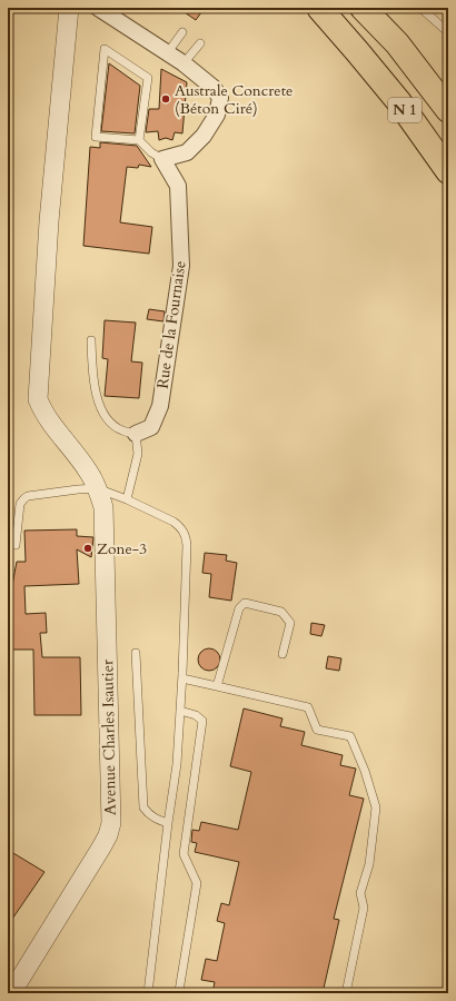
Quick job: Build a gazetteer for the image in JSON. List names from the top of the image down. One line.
{"streets":{"highway":["N 1"],"street":["Rue de la Fournaise","Avenue Charles Isautier"]},"places":["Australe Concrete (Béton Ciré)","Zone-3"]}
